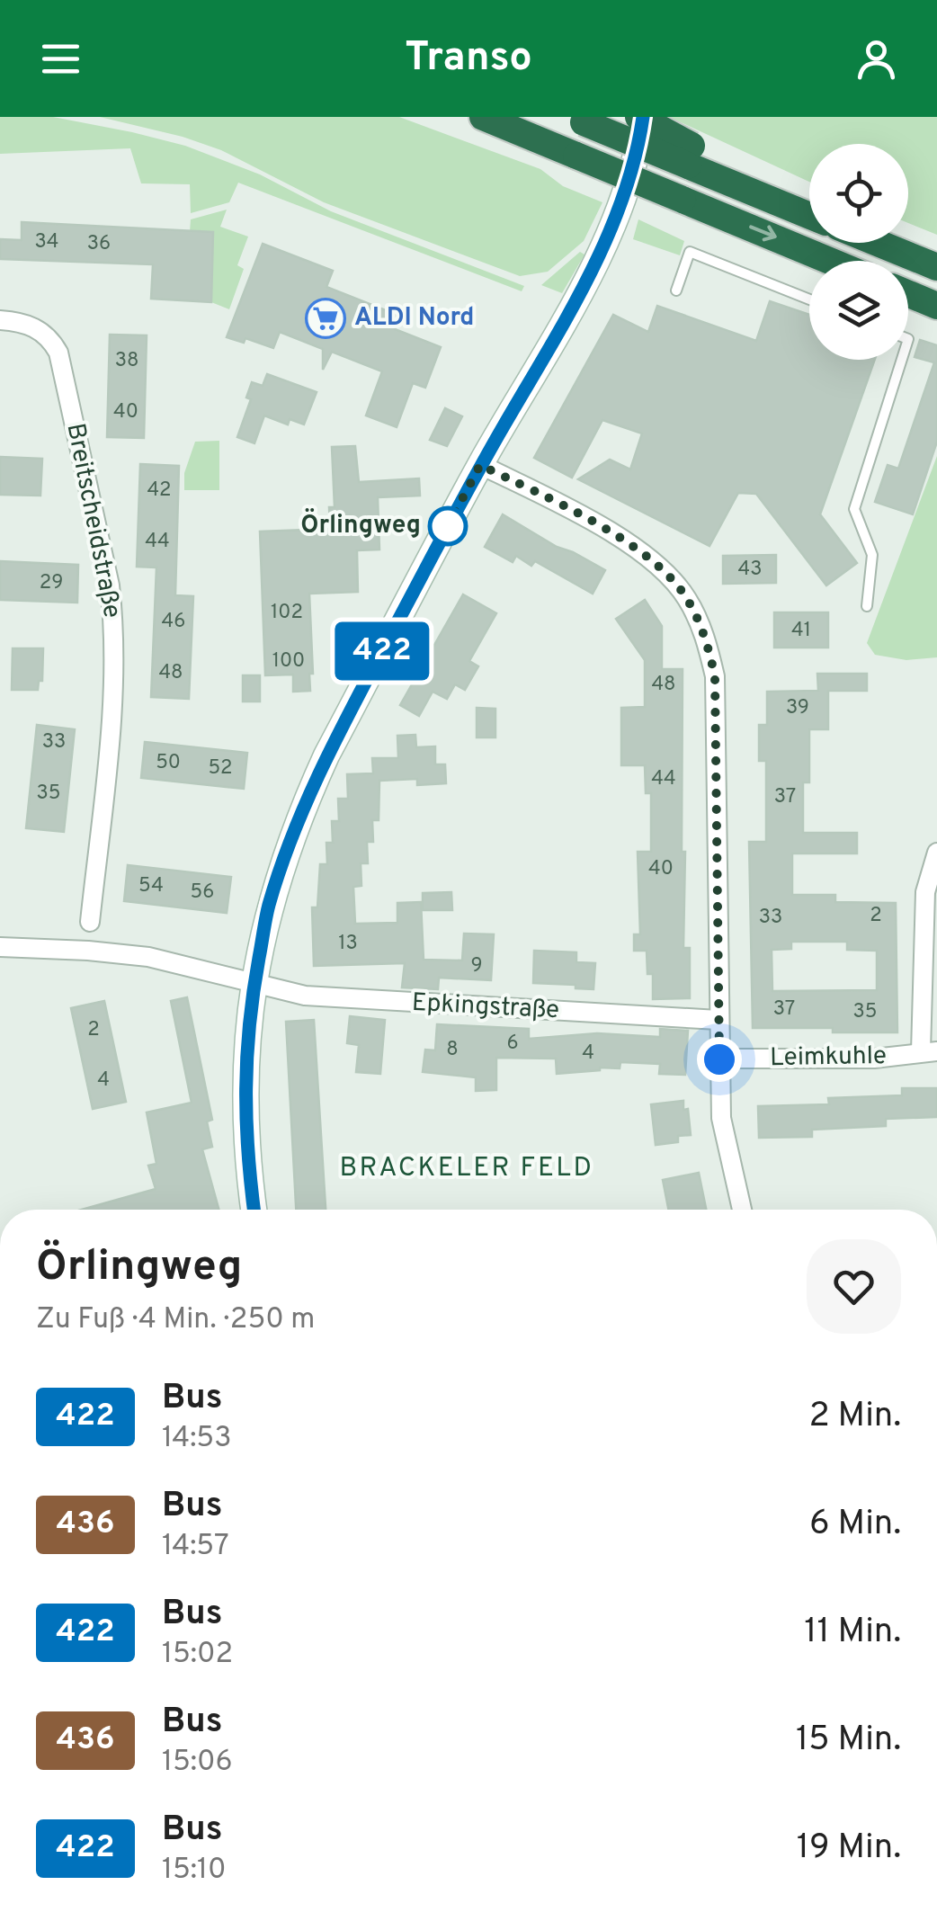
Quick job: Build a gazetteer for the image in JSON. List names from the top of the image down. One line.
{"streets":{"street":["Breitscheidstraße","Epkingstraße","Leimkuhle"]},"districts":["BRACKELER FELD"],"places":{"supermarket":["ALDI Nord"],"other":["Örlingweg"]},"lines":["bus line 422"],"house_numbers":["34","36","38","40","42","44","43","29","102","46","41","100","48","48","39","33","50","52","44","35","37","40","54","56","2","33","13","9","37","35","2","6","8","4","4"],"page":{"header":"Transo","on_map":"422","heading":["Örlingweg","Zu Fuß · 4 Min. · 250 m"],"list":[{"mark":"422","name":"Bus","note":"14:53","value":"2 Min."},{"mark":"436","name":"Bus","note":"14:57","value":"6 Min."},{"mark":"422","name":"Bus","note":"15:02","value":"11 Min."},{"mark":"436","name":"Bus","note":"15:06","value":"15 Min."},{"mark":"422","name":"Bus","note":"15:10","value":"19 Min."}]}}
